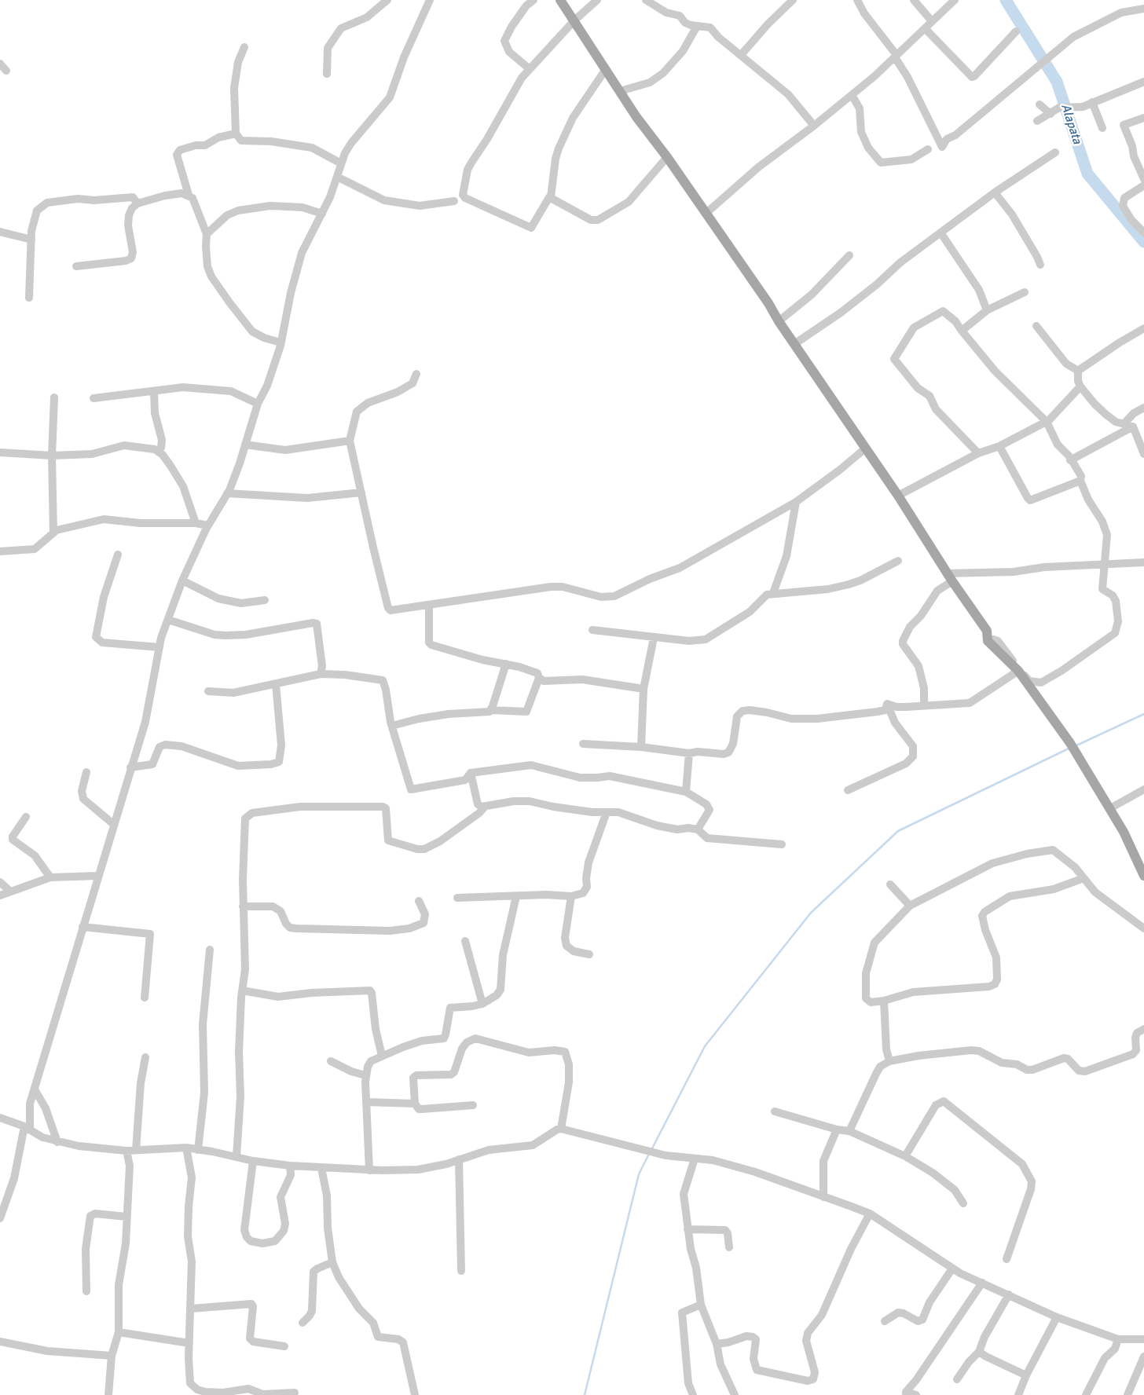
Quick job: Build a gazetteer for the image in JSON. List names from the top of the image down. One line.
{"water":["Alapata"]}
